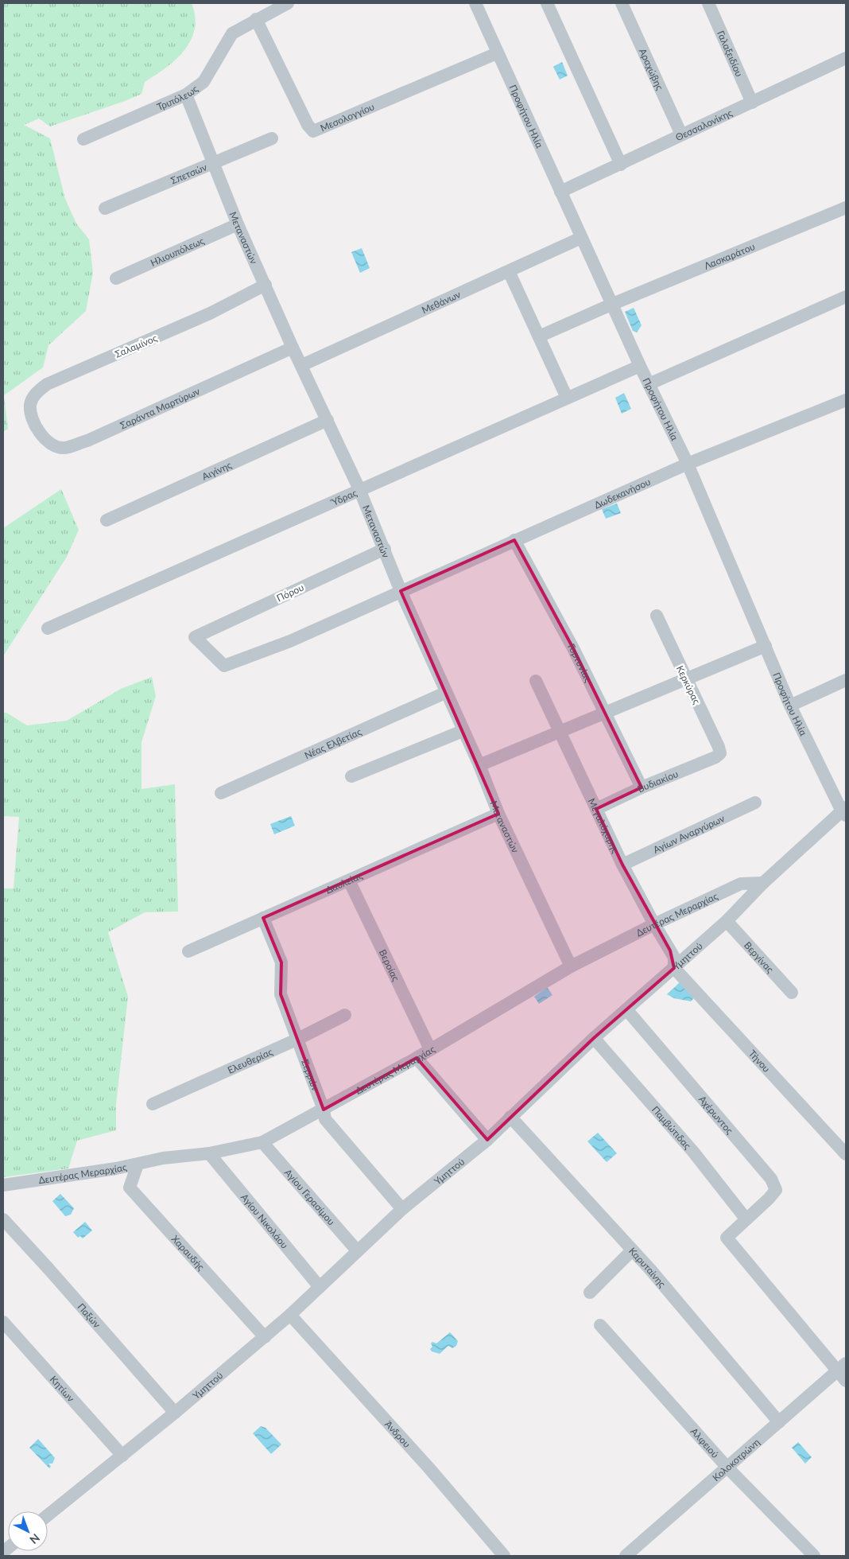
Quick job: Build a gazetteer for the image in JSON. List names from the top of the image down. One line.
{"streets":{"street":["Γαλαξειδίου","Αραχώβης","Τριπόλεως","Μεσολογγίου","Προφήτου Ηλία","Θεσσαλονίκης","Σπετσών","Μεταναστών","Ηλιουπόλεως","Λασκαράτου","Μεθάνων","Σαλαμίνος","Σαράντα Μαρτύρων","Αιγίνης","Δωδεκανήσου","Ύδρας","Πόρου","Γορτυνίας","Κερκύρας","Νέας Ελβετίας","Βυδιακίου","Μεγαλόχαρης","Αγίων Αναργύρων","Δαυλείας","Δευτέρας Μεραρχίας","Υμηττού","Βεργίνας","Βεροίας","Ελευθερίας","Τήνου","Σερρών","Αχέρωντος","Παμβώτιδας","Αγίου Γερασίμου","Αγίου Νικολάου","Χαραυδής","Καρυταίνης","Παξών","Κητίων","Άνδρου","Αλφειού","Κολοκοτρώνη"]},"crossings":[["Γαλαξειδίου","Θεσσαλονίκης"],["Αραχώβης","Θεσσαλονίκης"],["Τριπόλεως","Μεσολογγίου"],["Τριπόλεως","Μεταναστών"],["Μεσολογγίου","Προφήτου Ηλία"],["Προφήτου Ηλία","Θεσσαλονίκης"],["Προφήτου Ηλία","Λασκαράτου"],["Προφήτου Ηλία","Μεθάνων"],["Προφήτου Ηλία","Δωδεκανήσου"],["Προφήτου Ηλία","Ύδρας"],["Προφήτου Ηλία","Υμηττού"],["Σπετσών","Μεταναστών"],["Μεταναστών","Ηλιουπόλεως"],["Μεταναστών","Μεθάνων"],["Μεταναστών","Σαλαμίνος"],["Μεταναστών","Σαράντα Μαρτύρων"],["Μεταναστών","Αιγίνης"],["Μεταναστών","Δωδεκανήσου"],["Μεταναστών","Ύδρας"],["Μεταναστών","Πόρου"],["Μεταναστών","Νέας Ελβετίας"],["Μεταναστών","Δαυλείας"],["Μεταναστών","Δευτέρας Μεραρχίας"],["Σαλαμίνος","Σαράντα Μαρτύρων"],["Δωδεκανήσου","Πόρου"],["Δωδεκανήσου","Γορτυνίας"],["Γορτυνίας","Βυδιακίου"],["Κερκύρας","Βυδιακίου"],["Βυδιακίου","Μεγαλόχαρης"],["Μεγαλόχαρης","Αγίων Αναργύρων"],["Μεγαλόχαρης","Δευτέρας Μεραρχίας"],["Μεγαλόχαρης","Υμηττού"],["Μεγαλόχαρης","Τήνου"],["Δαυλείας","Βεροίας"],["Δαυλείας","Σερρών"],["Δευτέρας Μεραρχίας","Υμηττού"],["Δευτέρας Μεραρχίας","Βεροίας"],["Δευτέρας Μεραρχίας","Σερρών"],["Δευτέρας Μεραρχίας","Αγίου Γερασίμου"],["Δευτέρας Μεραρχίας","Αγίου Νικολάου"],["Δευτέρας Μεραρχίας","Χαραυδής"],["Υμηττού","Βεργίνας"],["Υμηττού","Τήνου"],["Υμηττού","Σερρών"],["Υμηττού","Αχέρωντος"],["Υμηττού","Παμβώτιδας"],["Υμηττού","Αγίου Γερασίμου"],["Υμηττού","Αγίου Νικολάου"],["Υμηττού","Χαραυδής"],["Υμηττού","Καρυταίνης"],["Υμηττού","Παξών"],["Υμηττού","Κητίων"],["Υμηττού","Άνδρου"],["Ελευθερίας","Σερρών"],["Αχέρωντος","Παμβώτιδας"],["Καρυταίνης","Κολοκοτρώνη"],["Αλφειού","Κολοκοτρώνη"]],"north":"bottom right"}
